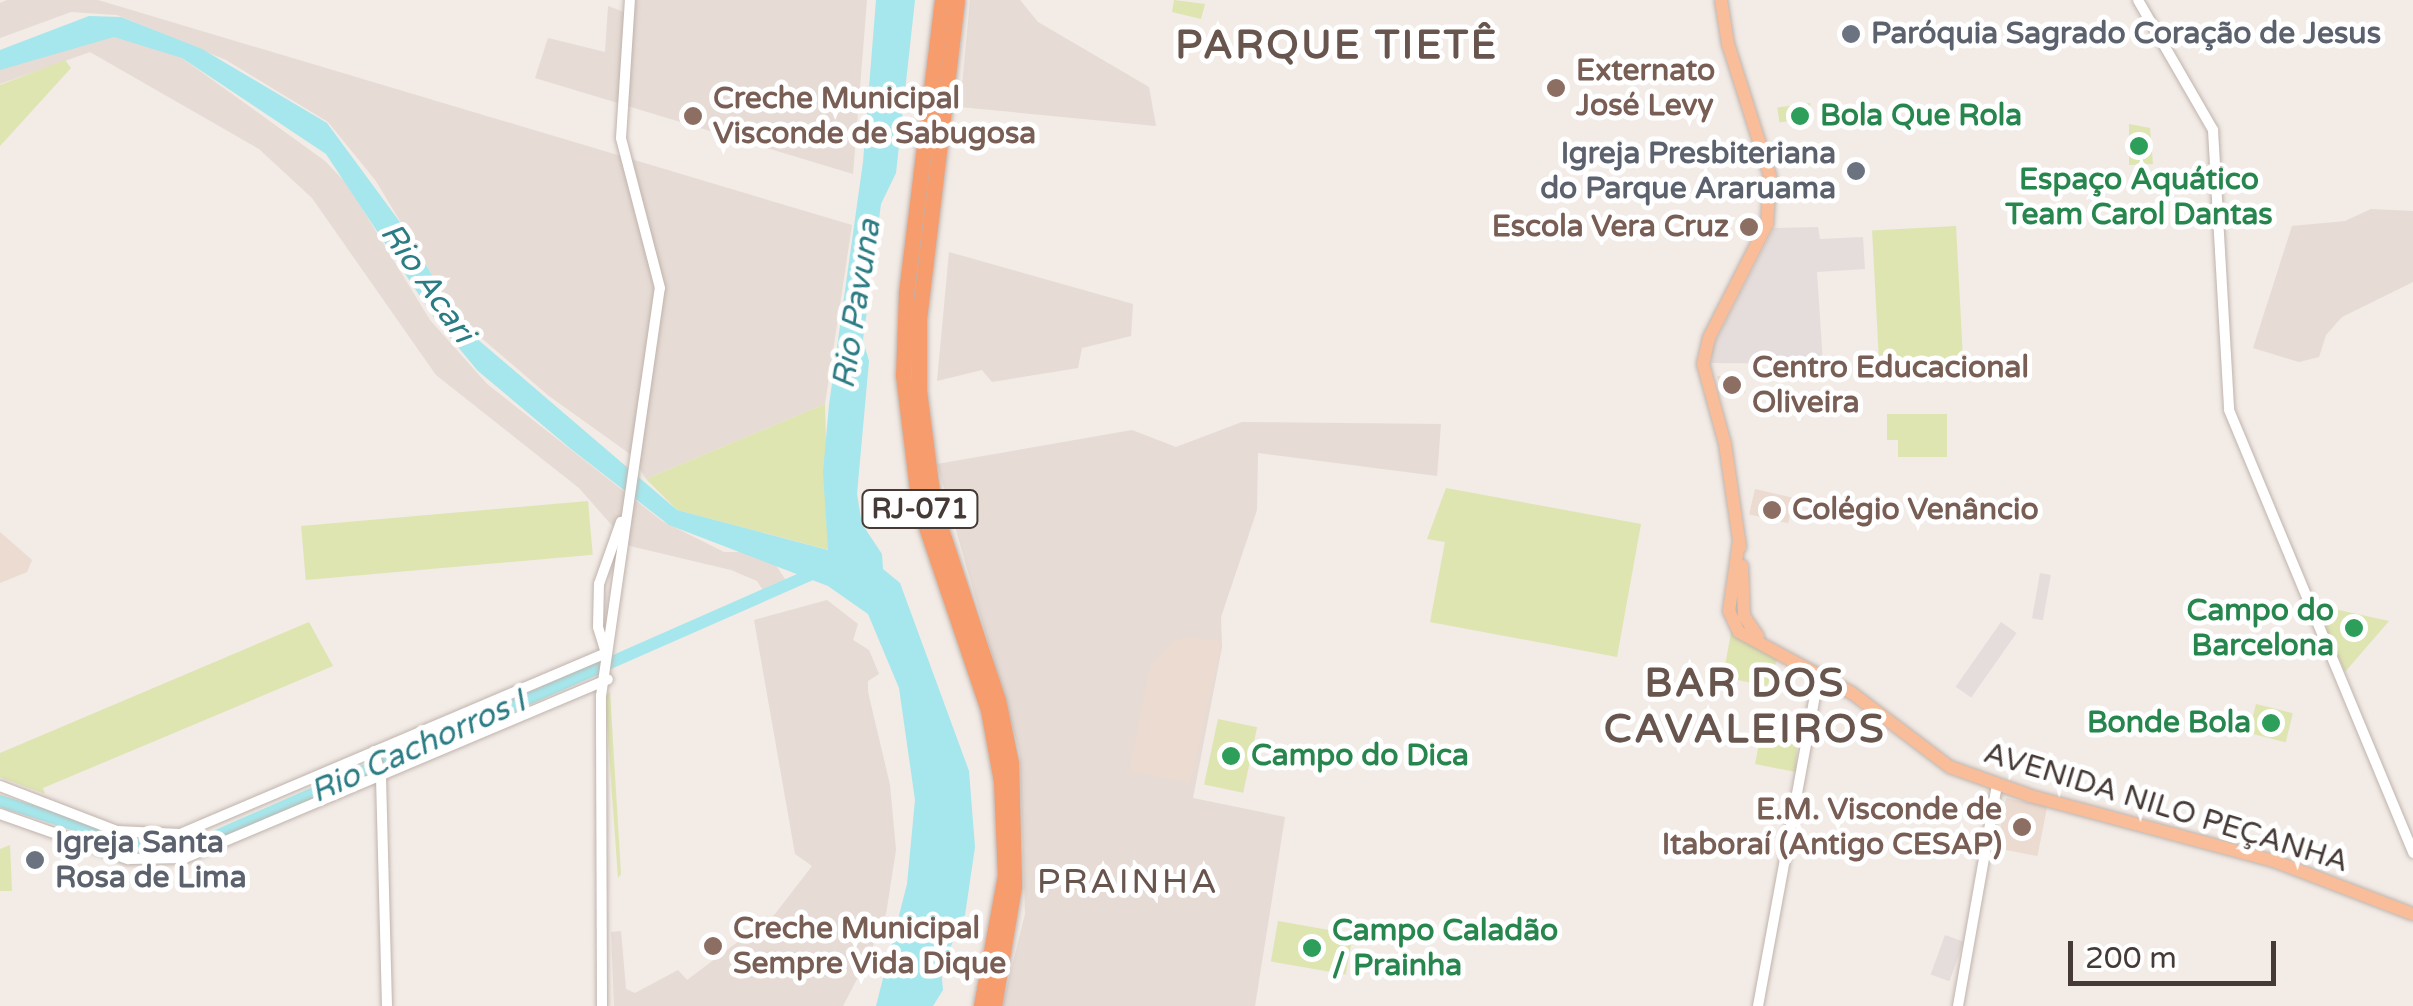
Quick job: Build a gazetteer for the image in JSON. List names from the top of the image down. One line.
{"streets":{"highway":["RJ-071"],"main road":["AVENIDA NILO PEÇANHA"]},"districts":["PARQUE TIETÊ","BAR DOS CAVALEIROS","PRAINHA"],"water":["Rio Acari","Rio Pavuna","Rio Cachorros I"],"places":["Paróquia Sagrado Coração de Jesus","Externato José Levy","Creche Municipal Visconde de Sabugosa","Bola Que Rola","Espaço Aquático Team Carol Dantas","Igreja Presbiteriana do Parque Araruama","Escola Vera Cruz","Centro Educacional Oliveira","Colégio Venâncio","Campo do Barcelona","Bonde Bola","Campo do Dica","E.M. Visconde de Itaboraí (Antigo CESAP)","Igreja Santa Rosa de Lima","Creche Municipal Sempre Vida Dique","Campo Caladão / Prainha"],"scale_bar":"200 m"}
